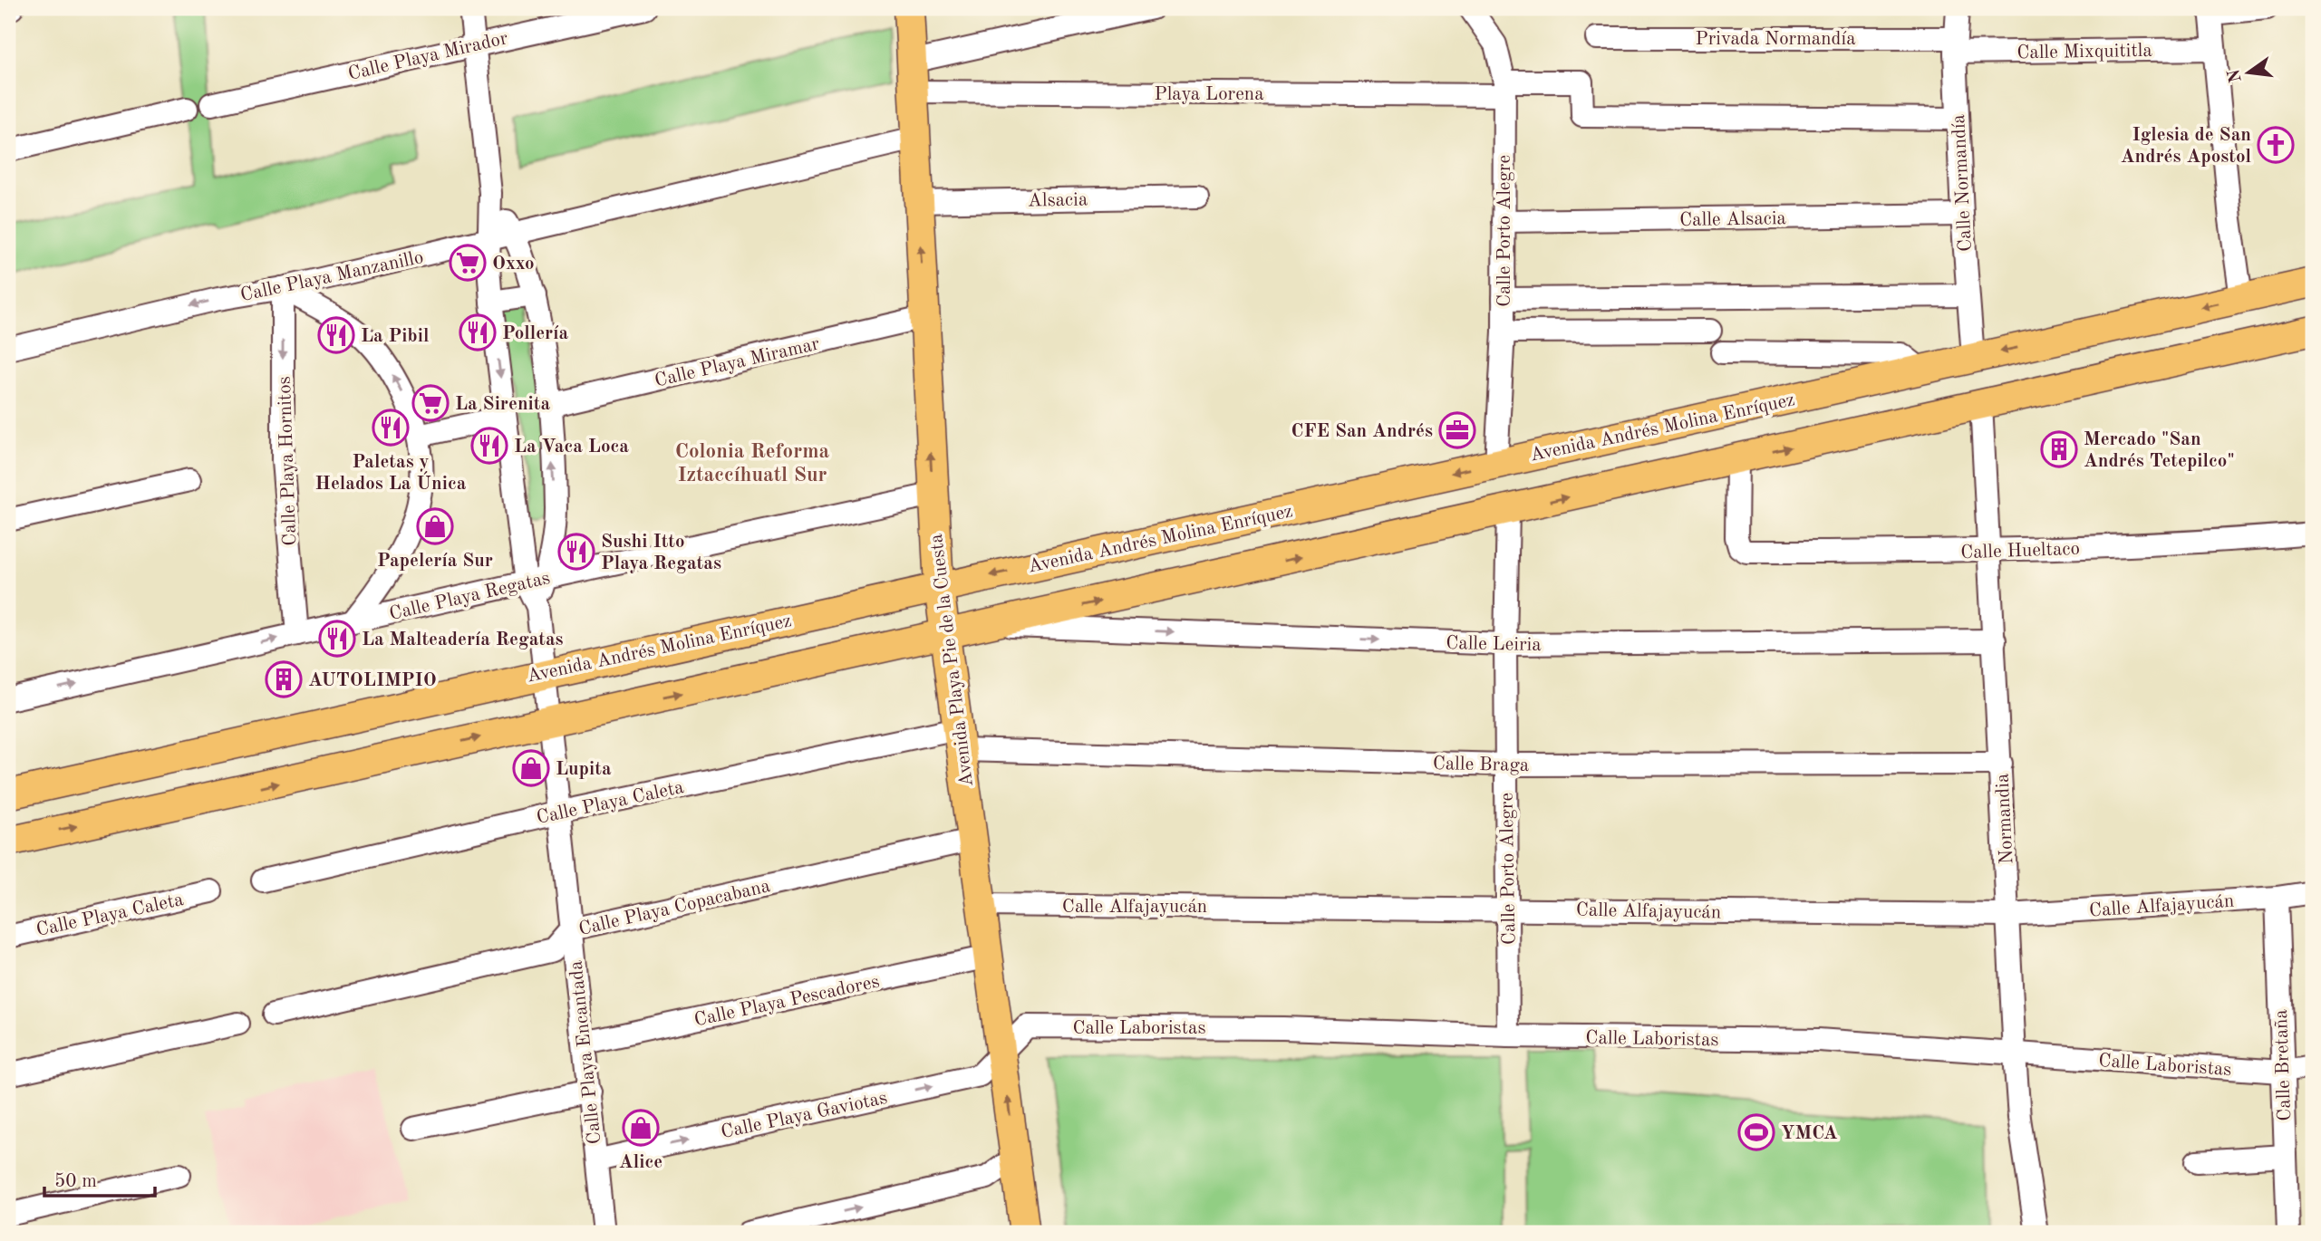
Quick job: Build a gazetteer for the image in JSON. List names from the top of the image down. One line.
{"streets":{"main road":["Avenida Andrés Molina Enríquez","Avenida Playa Pie de la Cuesta"],"street":["Privada Normandía","Calle Mixquititla","Calle Playa Mirador","Playa Lorena","Calle Normandía","Alsacia","Calle Alsacia","Calle Porto Alegre","Calle Playa Manzanillo","Calle Playa Miramar","Calle Playa Hornitos","Calle Hueltaco","Calle Playa Regatas","Calle Leiria","Calle Braga","Calle Playa Caleta","Normandia","Calle Alfajayucán","Calle Playa Copacabana","Calle Playa Pescadores","Calle Laboristas","Calle Playa Encantada","Calle Bretaña","Calle Playa Gaviotas"]},"crossings":[["Privada Normandía","Calle Mixquititla"],["Privada Normandía","Calle Normandía"],["Calle Mixquititla","Calle Normandía"],["Calle Playa Mirador","Calle Playa Encantada"],["Playa Lorena","Calle Normandía"],["Playa Lorena","Calle Porto Alegre"],["Playa Lorena","Avenida Playa Pie de la Cuesta"],["Calle Normandía","Calle Alsacia"],["Calle Normandía","Avenida Andrés Molina Enríquez"],["Alsacia","Avenida Playa Pie de la Cuesta"],["Calle Alsacia","Calle Porto Alegre"],["Calle Porto Alegre","Avenida Andrés Molina Enríquez"],["Calle Porto Alegre","Calle Leiria"],["Calle Porto Alegre","Calle Braga"],["Calle Porto Alegre","Calle Alfajayucán"],["Calle Porto Alegre","Calle Laboristas"],["Calle Playa Manzanillo","Calle Playa Hornitos"],["Calle Playa Manzanillo","Avenida Playa Pie de la Cuesta"],["Calle Playa Manzanillo","Calle Playa Encantada"],["Calle Playa Miramar","Avenida Playa Pie de la Cuesta"],["Calle Playa Miramar","Calle Playa Encantada"],["Avenida Andrés Molina Enríquez","Avenida Playa Pie de la Cuesta"],["Avenida Andrés Molina Enríquez","Calle Playa Encantada"],["Calle Playa Hornitos","Calle Playa Regatas"],["Calle Hueltaco","Normandia"],["Calle Playa Regatas","Avenida Playa Pie de la Cuesta"],["Calle Playa Regatas","Calle Playa Encantada"],["Calle Leiria","Normandia"],["Avenida Playa Pie de la Cuesta","Calle Braga"],["Avenida Playa Pie de la Cuesta","Calle Playa Caleta"],["Avenida Playa Pie de la Cuesta","Calle Alfajayucán"],["Avenida Playa Pie de la Cuesta","Calle Playa Copacabana"],["Avenida Playa Pie de la Cuesta","Calle Playa Pescadores"],["Avenida Playa Pie de la Cuesta","Calle Laboristas"],["Avenida Playa Pie de la Cuesta","Calle Playa Gaviotas"],["Calle Braga","Calle Playa Caleta"],["Calle Braga","Normandia"],["Calle Playa Caleta","Calle Playa Encantada"],["Normandia","Calle Alfajayucán"],["Normandia","Calle Laboristas"],["Calle Alfajayucán","Calle Bretaña"],["Calle Playa Copacabana","Calle Playa Encantada"],["Calle Playa Pescadores","Calle Playa Encantada"],["Calle Laboristas","Calle Bretaña"],["Calle Laboristas","Calle Playa Gaviotas"],["Calle Playa Encantada","Calle Playa Gaviotas"]],"one_way":["Calle Playa Hornitos","Calle Leiria"],"districts":["Colonia Reforma Iztaccíhuatl Sur"],"places":{"church":["Iglesia de San Andrés Apostol"],"supermarket":["Oxxo","La Sirenita"],"restaurant":["Pollería","La Pibil","Paletas y Helados La Única","La Vaca Loca","Sushi Itto Playa Regatas","La Malteadería Regatas"],"office":["CFE San Andrés"],"building":["Mercado \"San Andrés Tetepilco\"","AUTOLIMPIO"],"shop":["Papelería Sur","Lupita","Alice"],"sports":["YMCA"]},"scale_bar":"50 m","north":"left"}
